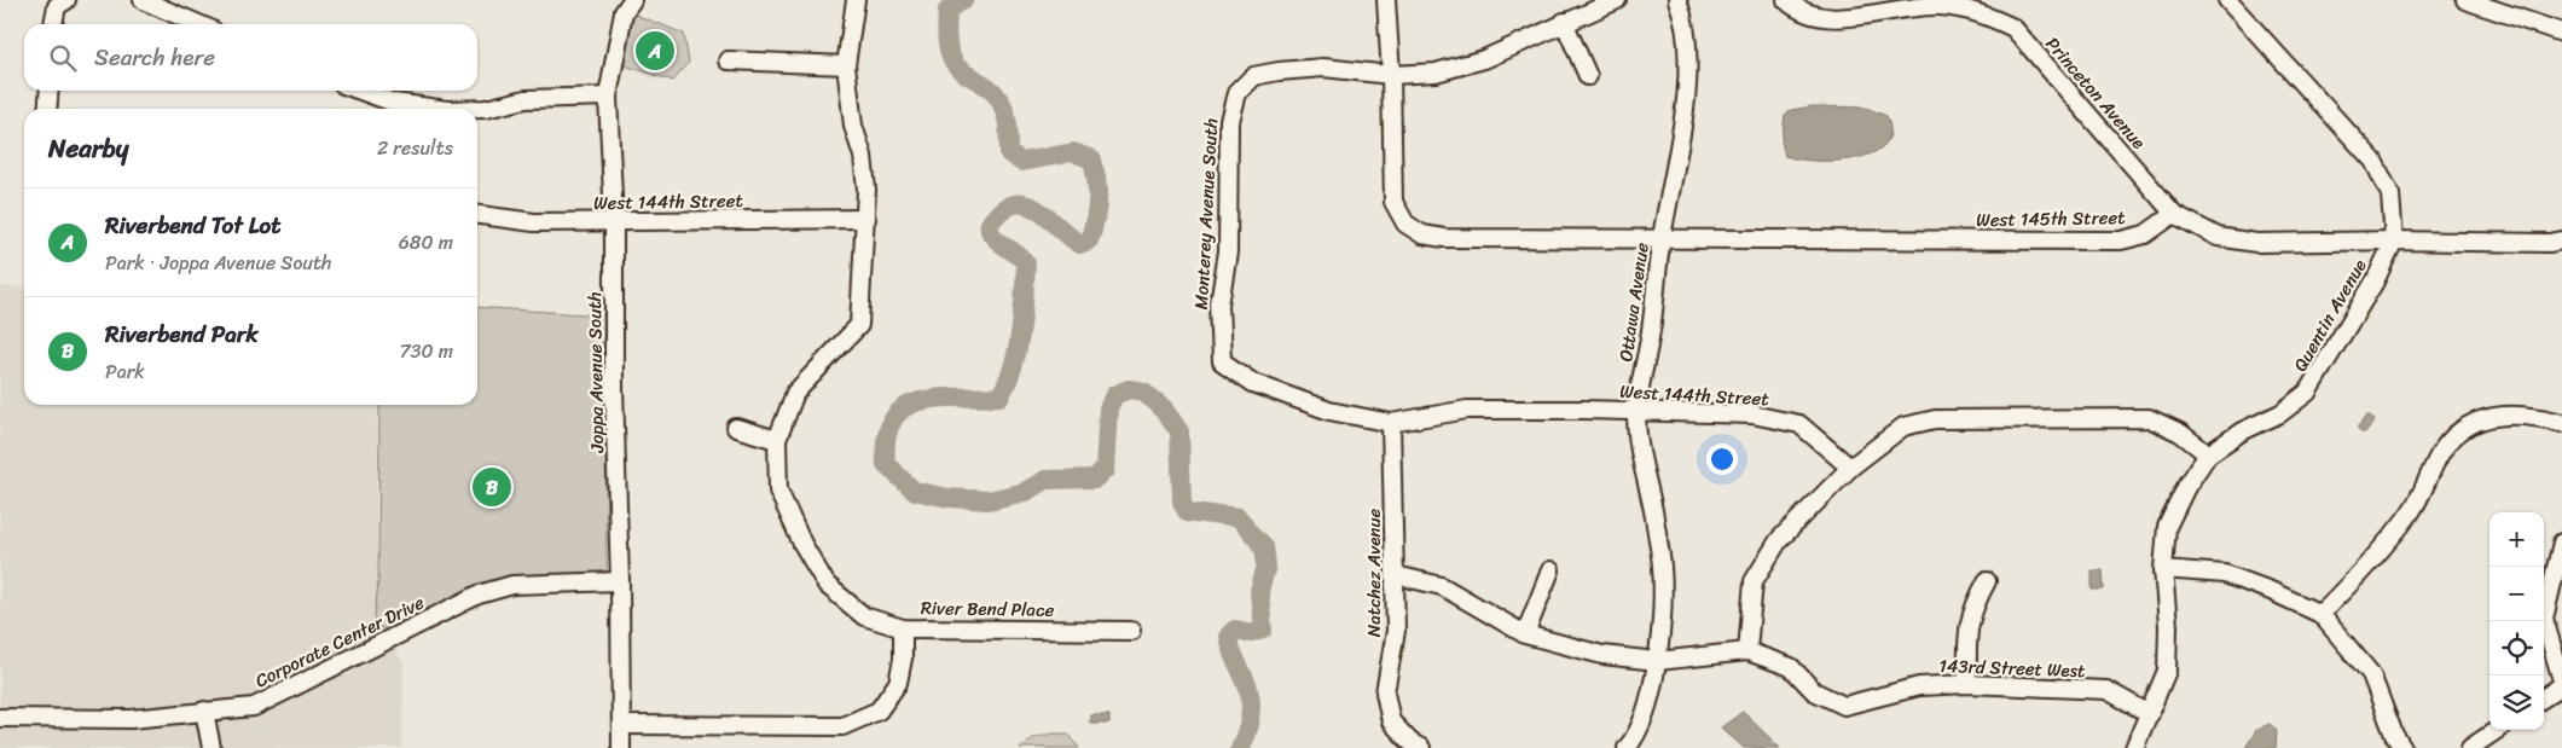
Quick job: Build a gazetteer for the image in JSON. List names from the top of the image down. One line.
{"streets":{"street":["Princeton Avenue","West 144th Street","Monterey Avenue South","West 145th Street","Ottawa Avenue","Quentin Avenue","Joppa Avenue South","Natchez Avenue","River Bend Place","Corporate Center Drive","143rd Street West"]},"crossings":[["Princeton Avenue","West 145th Street"],["West 144th Street","Monterey Avenue South"],["West 144th Street","Ottawa Avenue"],["West 144th Street","Joppa Avenue South"],["West 144th Street","Natchez Avenue"],["Monterey Avenue South","West 145th Street"],["West 145th Street","Ottawa Avenue"],["Ottawa Avenue","143rd Street West"],["Quentin Avenue","143rd Street West"],["Joppa Avenue South","River Bend Place"],["Joppa Avenue South","Corporate Center Drive"],["Natchez Avenue","143rd Street West"]],"page":{"search":"Search here","pins":["A","B"],"heading":["Nearby","2 results"],"list":[{"mark":"A","name":"Riverbend Tot Lot","note":"Park · Joppa Avenue South","value":"680 m"},{"mark":"B","name":"Riverbend Park","note":"Park","value":"730 m"}],"map_buttons":["+","−"]}}
